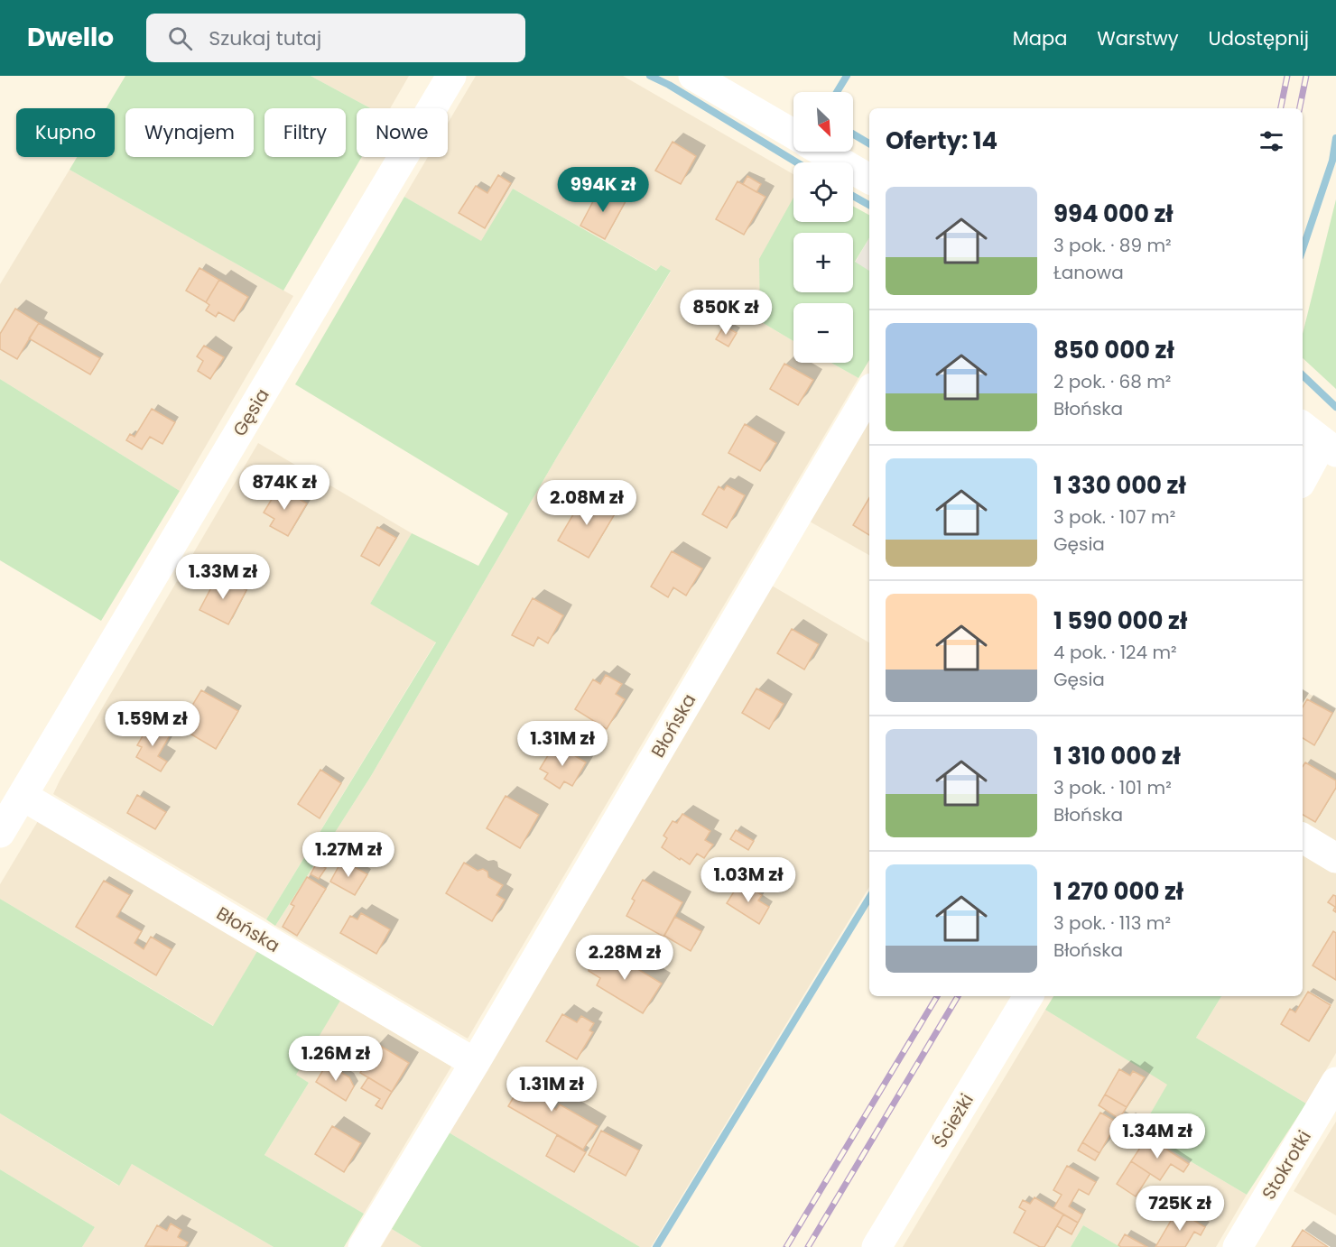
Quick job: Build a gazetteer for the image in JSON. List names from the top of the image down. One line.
{"streets":{"street":["Gęsia","Błońska","Ścieżki","Stokrotki"]},"crossings":[["Gęsia","Błońska"]],"north":"bottom right","page":{"header":"Dwello","search":"Szukaj tutaj","nav":["Mapa","Warstwy","Udostępnij"],"map_buttons":["+","−"],"chip":["Kupno","Wynajem","Filtry","Nowe"],"heading":"Oferty: 14","price":["994K zł","850K zł","874K zł","2.08M zł","1.33M zł","1.59M zł","1.31M zł","1.27M zł","1.03M zł","2.28M zł","1.26M zł","1.31M zł","1.34M zł","725K zł"],"list":[{"name":"994 000 zł","note":"3 pok. · 89 m² · Łanowa"},{"name":"850 000 zł","note":"2 pok. · 68 m² · Błońska"},{"name":"1 330 000 zł","note":"3 pok. · 107 m² · Gęsia"},{"name":"1 590 000 zł","note":"4 pok. · 124 m² · Gęsia"},{"name":"1 310 000 zł","note":"3 pok. · 101 m² · Błońska"},{"name":"1 270 000 zł","note":"3 pok. · 113 m² · Błońska"}]}}
